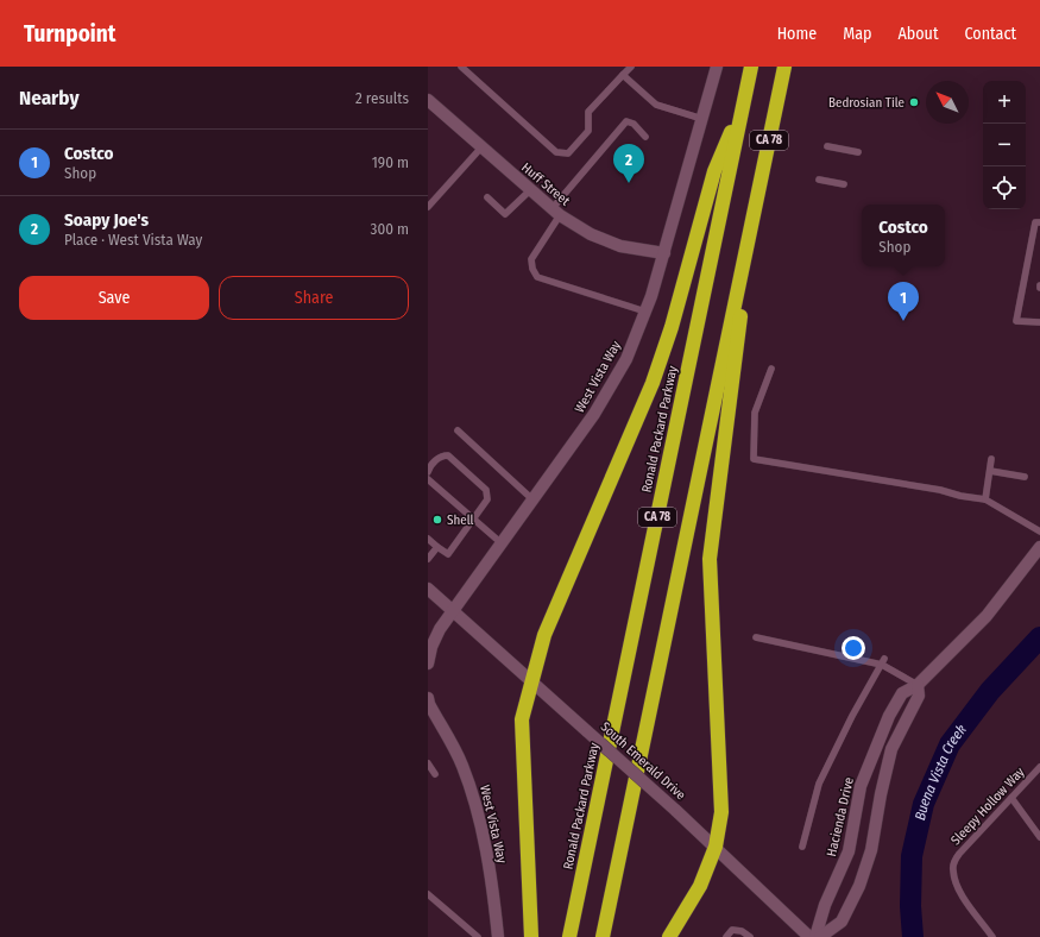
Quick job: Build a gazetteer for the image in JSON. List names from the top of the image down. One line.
{"streets":{"highway":["CA 78","Ronald Packard Parkway"],"main road":["Huff Street","West Vista Way","South Emerald Drive","Hacienda Drive"],"lane":["Sleepy Hollow Way"]},"crossings":[["Huff Street","West Vista Way"],["West Vista Way","South Emerald Drive"]],"water":["Buena Vista Creek"],"places":["Bedrosian Tile","Shell"],"north":"top left","page":{"header":"Turnpoint","nav":["Home","Map","About","Contact"],"heading":["Nearby","2 results"],"map_buttons":["+","−"],"list":[{"mark":"1","name":"Costco","note":"Shop","value":"190 m"},{"mark":"2","name":"Soapy Joe's","note":"Place · West Vista Way","value":"300 m"}],"pins":["2","1"],"popup":["Costco","Shop"],"buttons":["Save","Share"]}}
